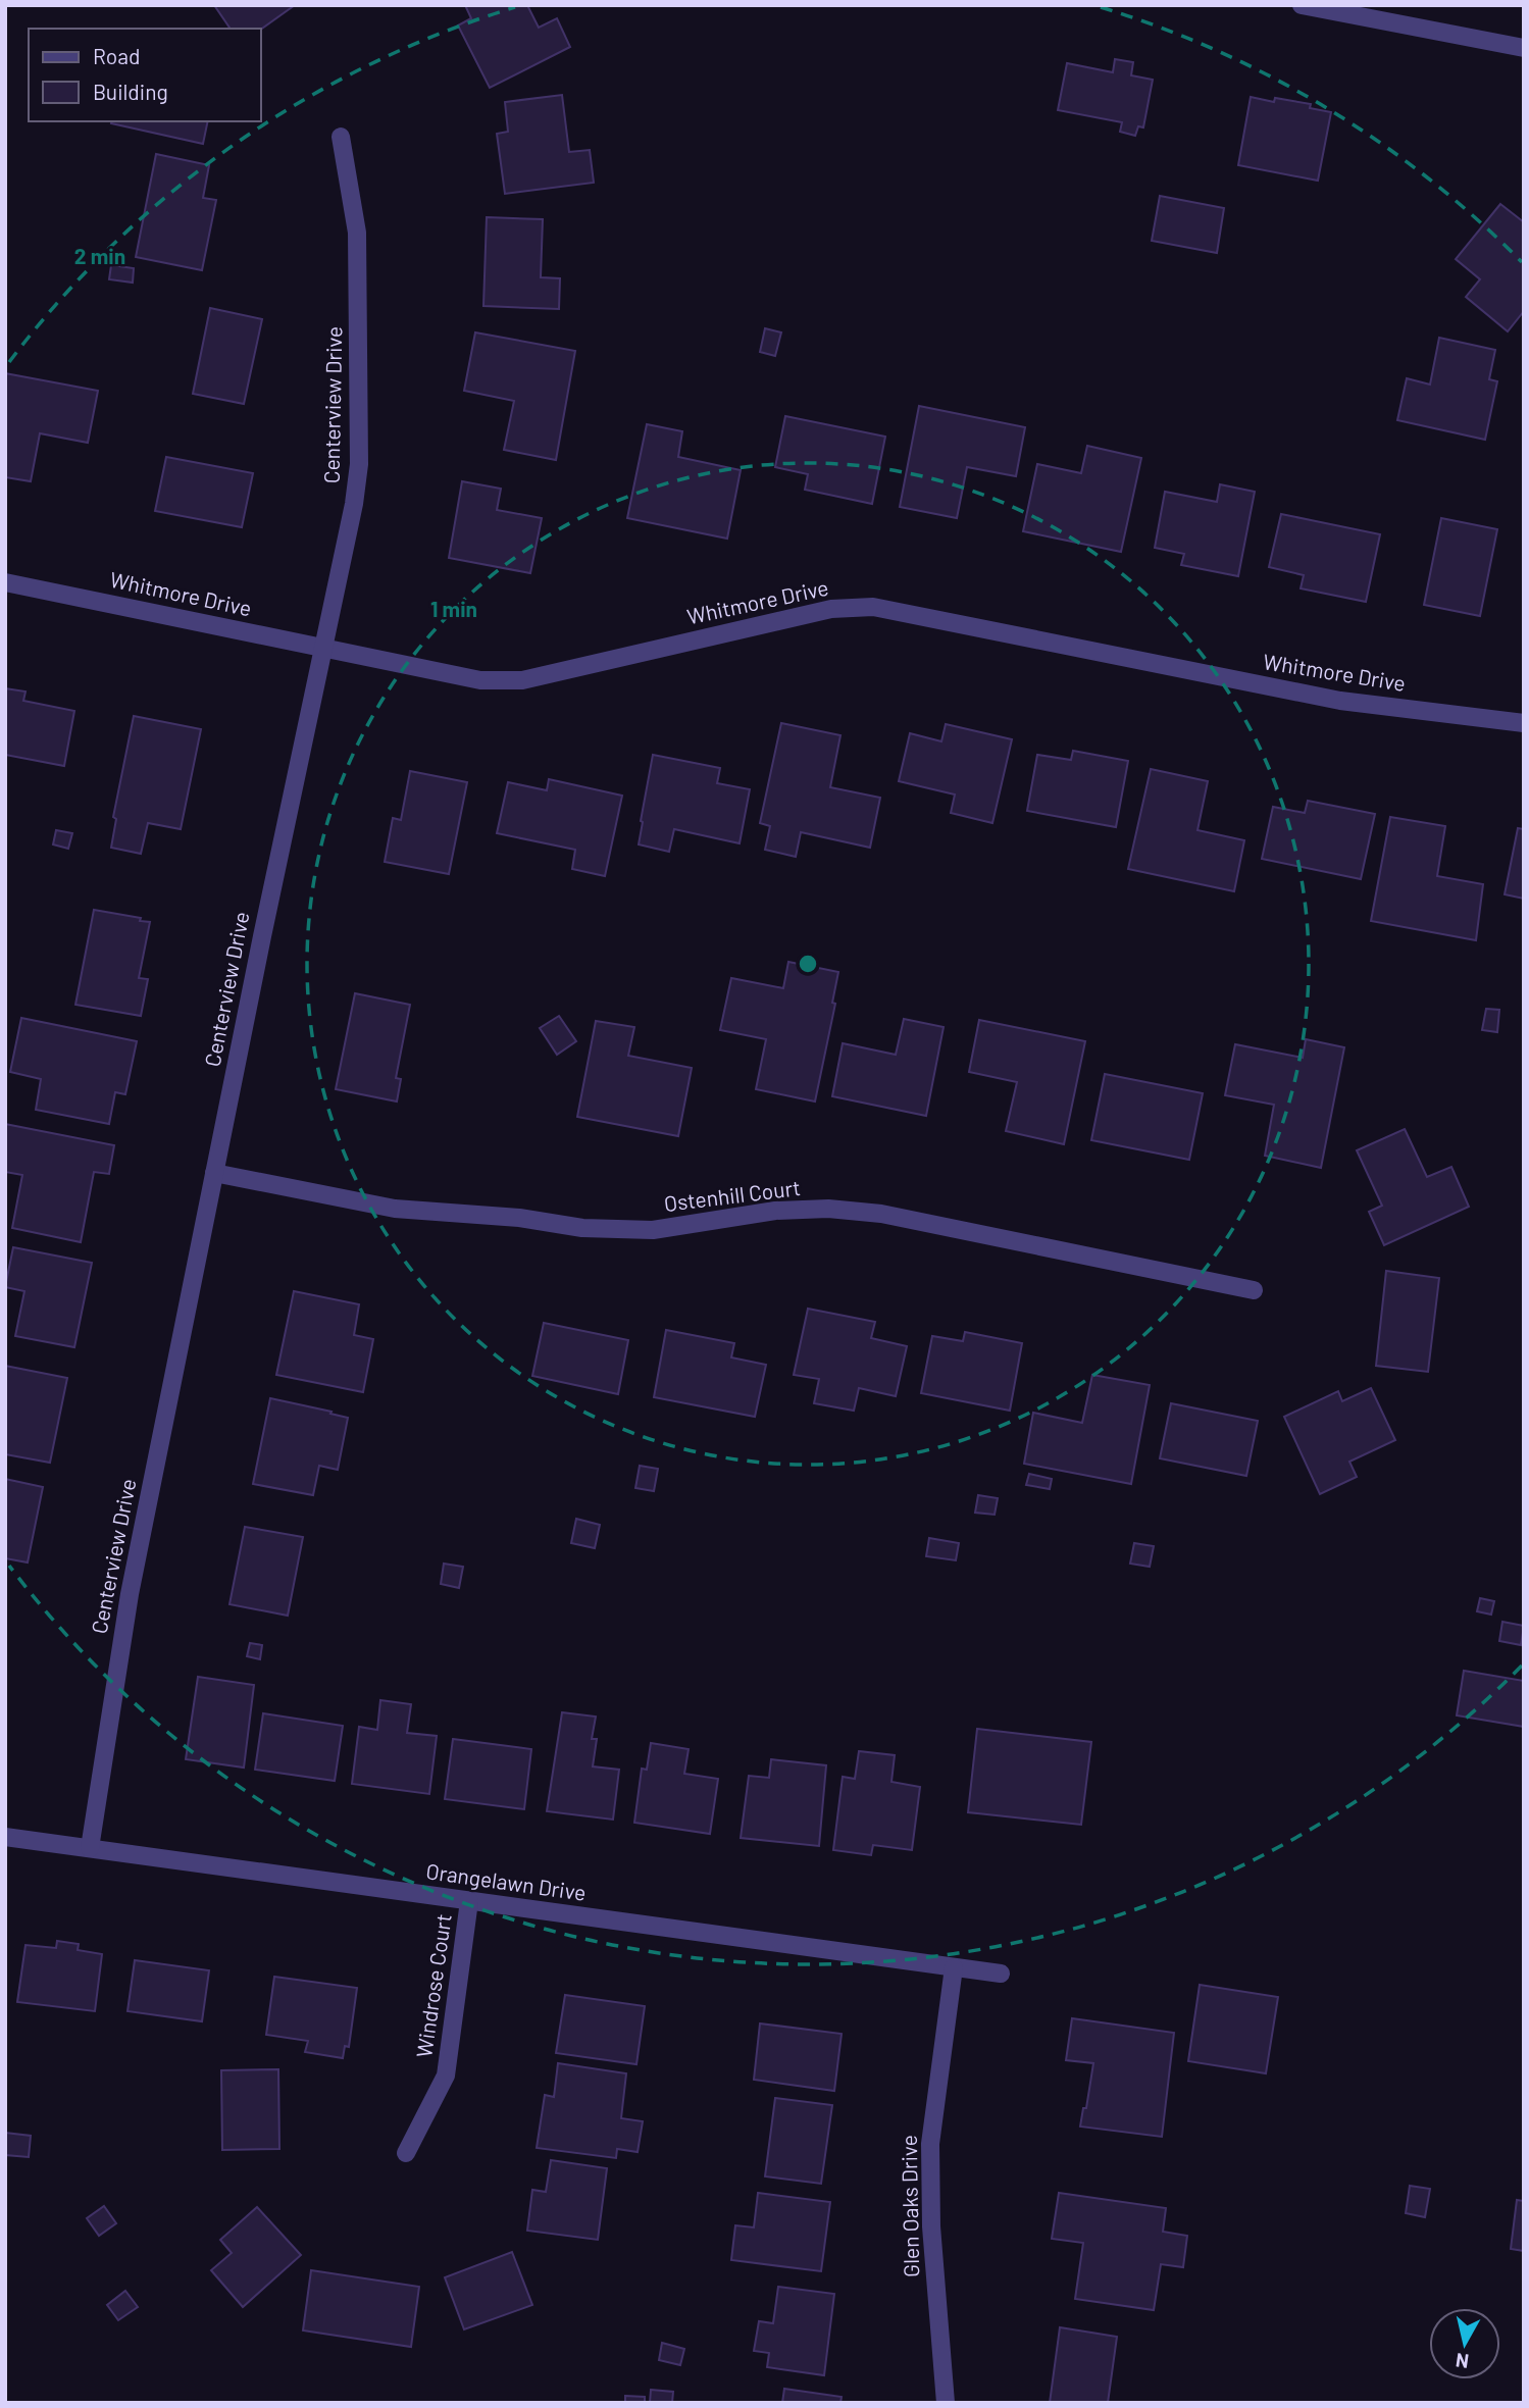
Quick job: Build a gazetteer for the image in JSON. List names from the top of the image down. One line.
{"streets":{"street":["Centerview Drive","Whitmore Drive","Ostenhill Court","Orangelawn Drive","Windrose Court","Glen Oaks Drive"]},"crossings":[["Centerview Drive","Whitmore Drive"],["Centerview Drive","Ostenhill Court"],["Centerview Drive","Orangelawn Drive"],["Orangelawn Drive","Windrose Court"],["Orangelawn Drive","Glen Oaks Drive"]],"legend":["Road","Building"],"north":"bottom","rings":["2 min","1 min"]}
